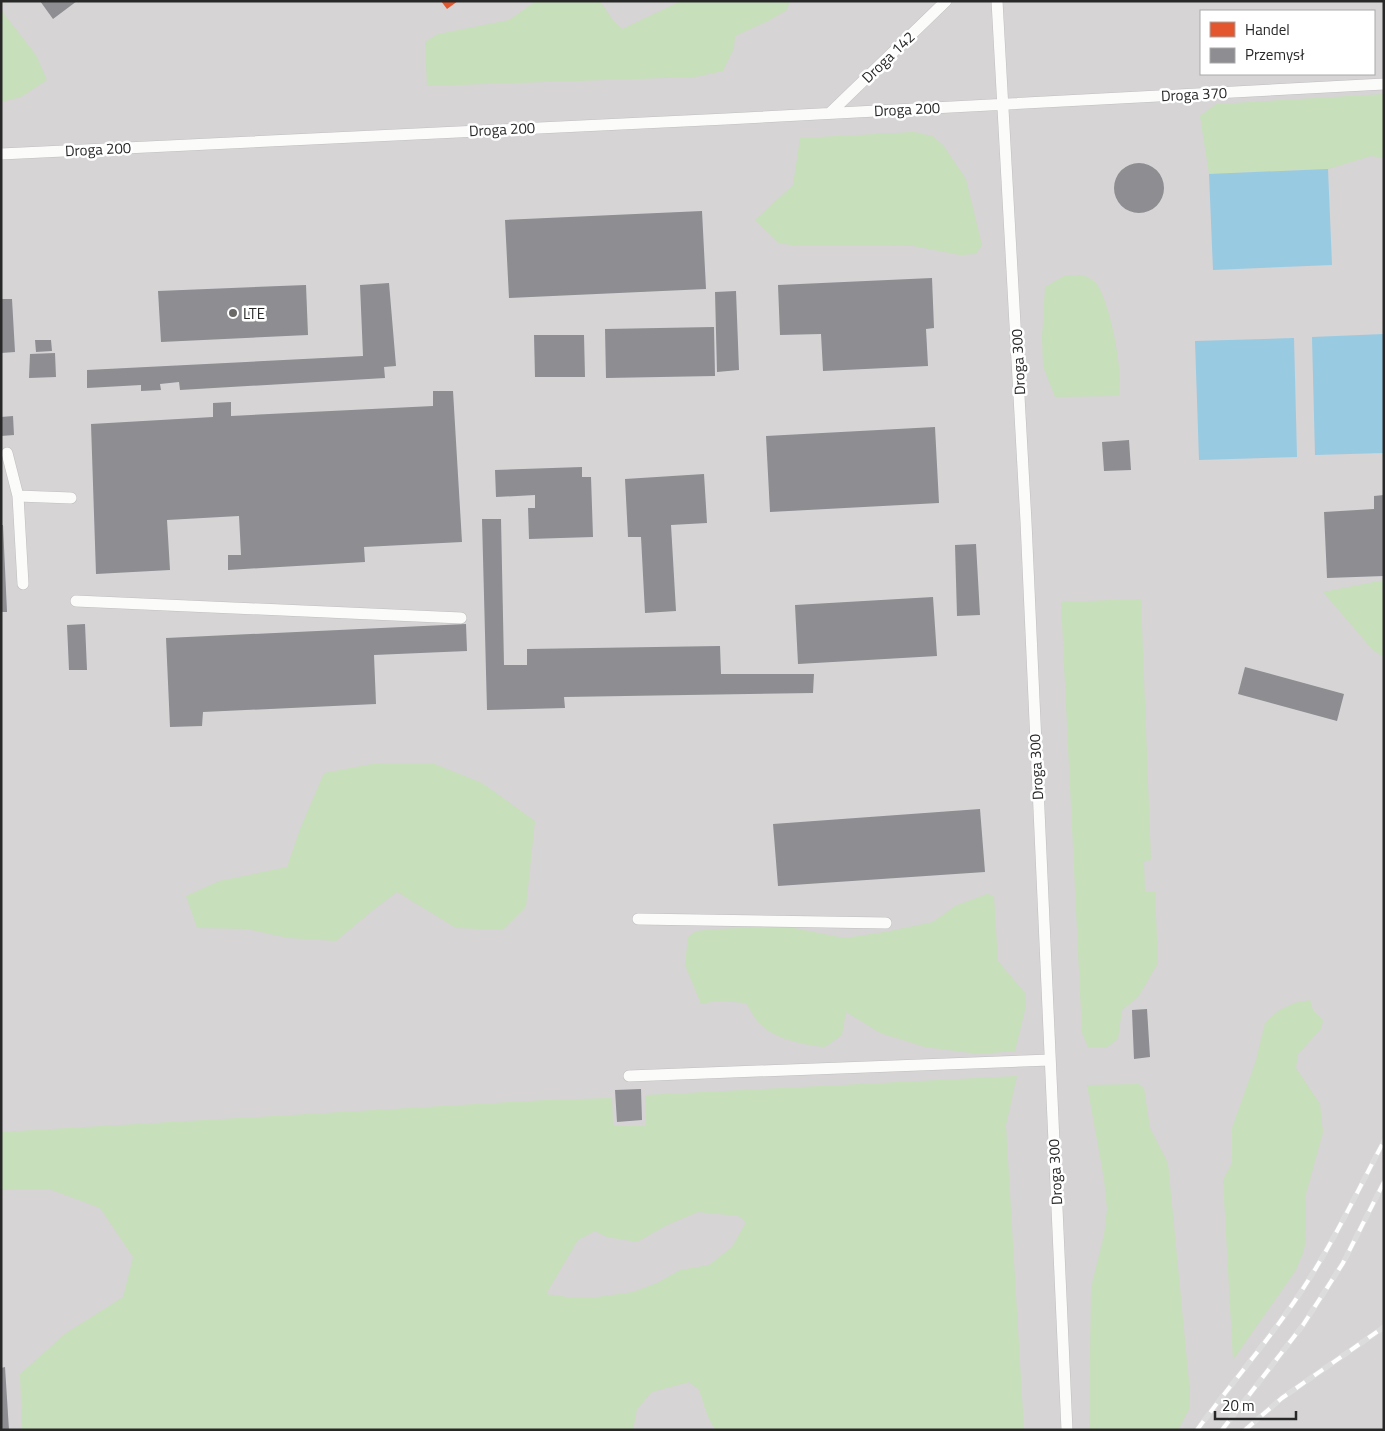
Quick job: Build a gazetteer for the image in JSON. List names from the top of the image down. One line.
{"streets":{"lane":["Droga 142","Droga 370","Droga 200","Droga 300"]},"crossings":[["Droga 142","Droga 200"],["Droga 370","Droga 200"],["Droga 370","Droga 300"],["Droga 200","Droga 300"]],"places":["LTE"],"legend":["Handel","Przemysł"],"scale_bar":"20 m"}
